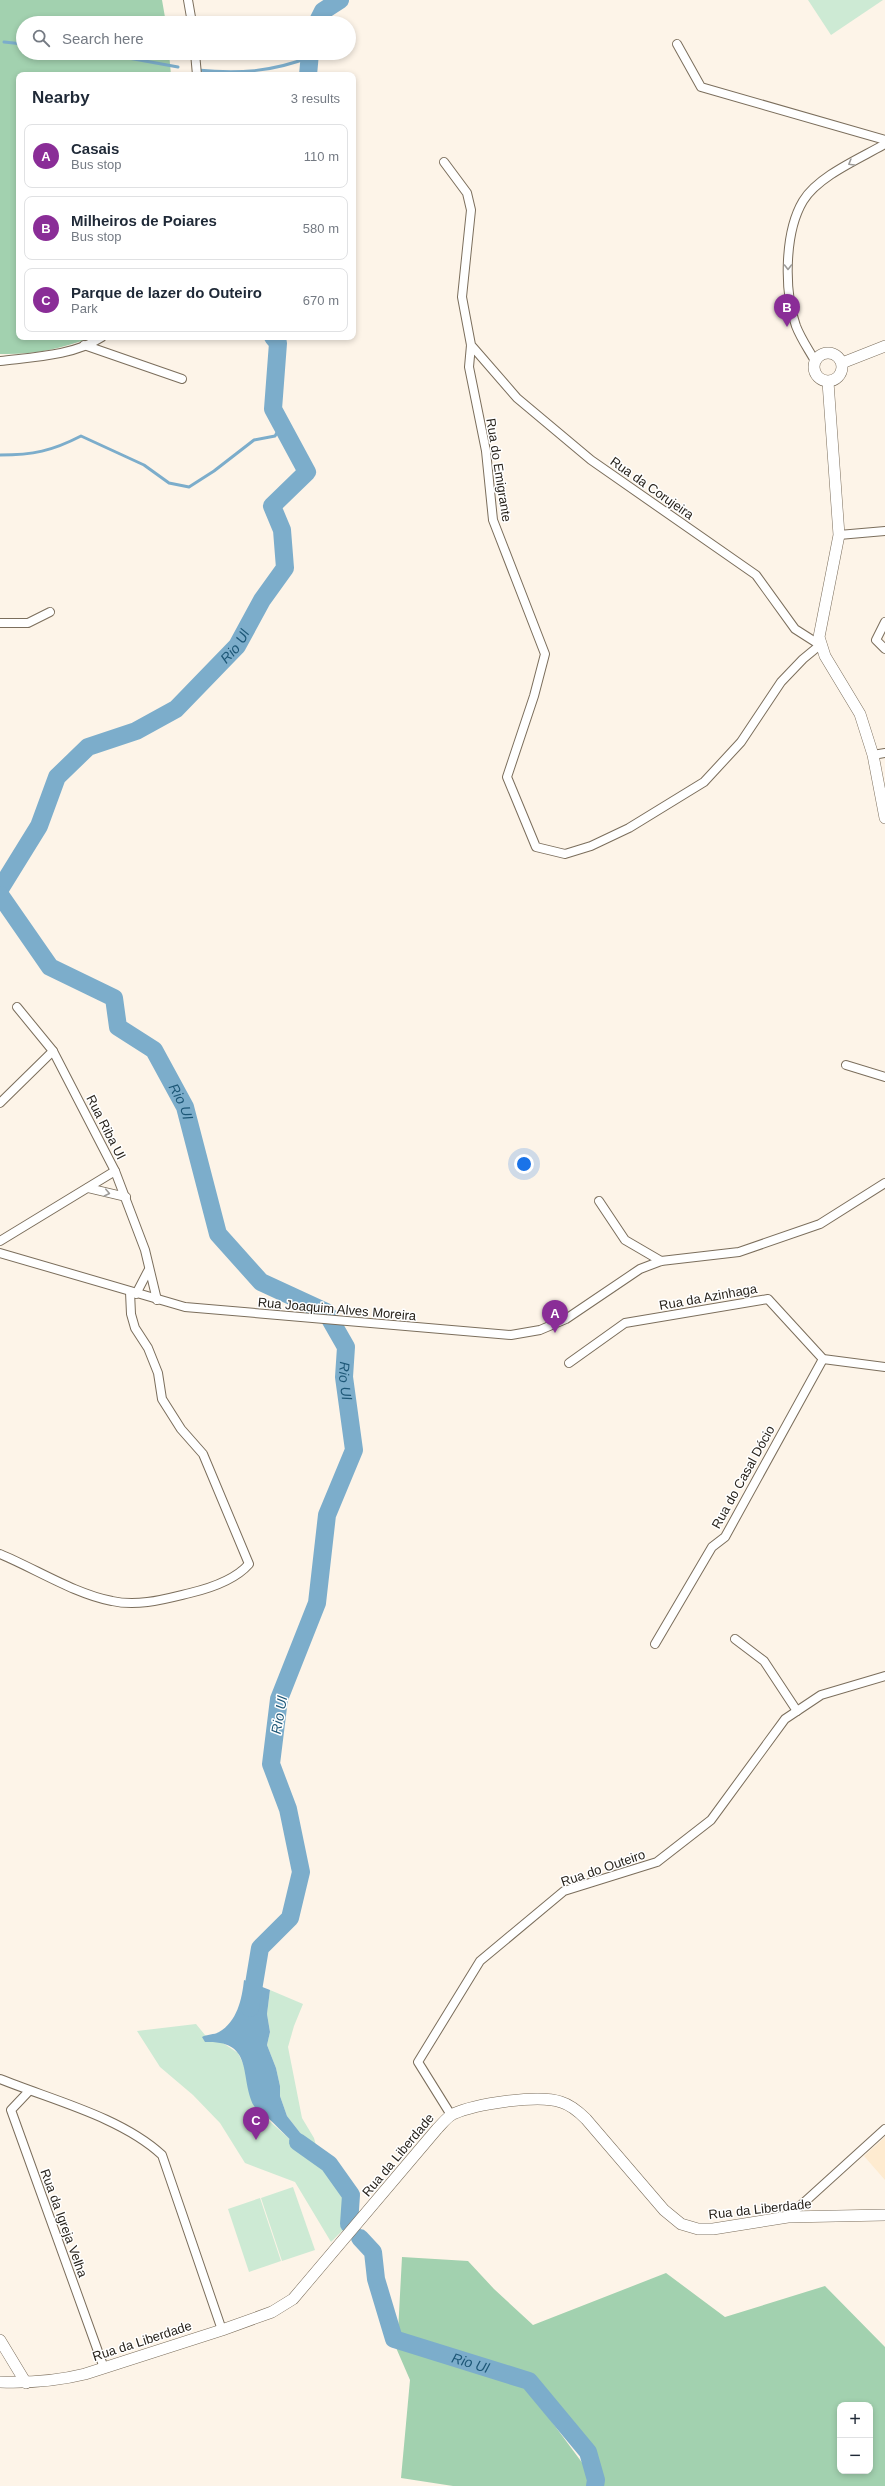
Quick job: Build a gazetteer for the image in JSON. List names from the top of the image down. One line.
{"streets":{"street":["Rua do Emigrante","Rua da Corujeira","Rua Riba Ul","Rua da Azinhaga","Rua Joaquim Alves Moreira","Rua do Casal Dócio","Rua do Outeiro","Rua da Liberdade","Rua da Igreja Velha"]},"crossings":[["Rua do Emigrante","Rua da Corujeira"],["Rua Riba Ul","Rua Joaquim Alves Moreira"],["Rua da Azinhaga","Rua do Casal Dócio"],["Rua do Outeiro","Rua da Liberdade"],["Rua da Liberdade","Rua da Igreja Velha"]],"water":["Rio Ul"],"page":{"search":"Search here","heading":["Nearby","3 results"],"list":[{"mark":"A","name":"Casais","note":"Bus stop","value":"110 m"},{"mark":"B","name":"Milheiros de Poiares","note":"Bus stop","value":"580 m"},{"mark":"C","name":"Parque de lazer do Outeiro","note":"Park","value":"670 m"}],"pins":["B","A","C"],"map_buttons":["+","−"]}}
